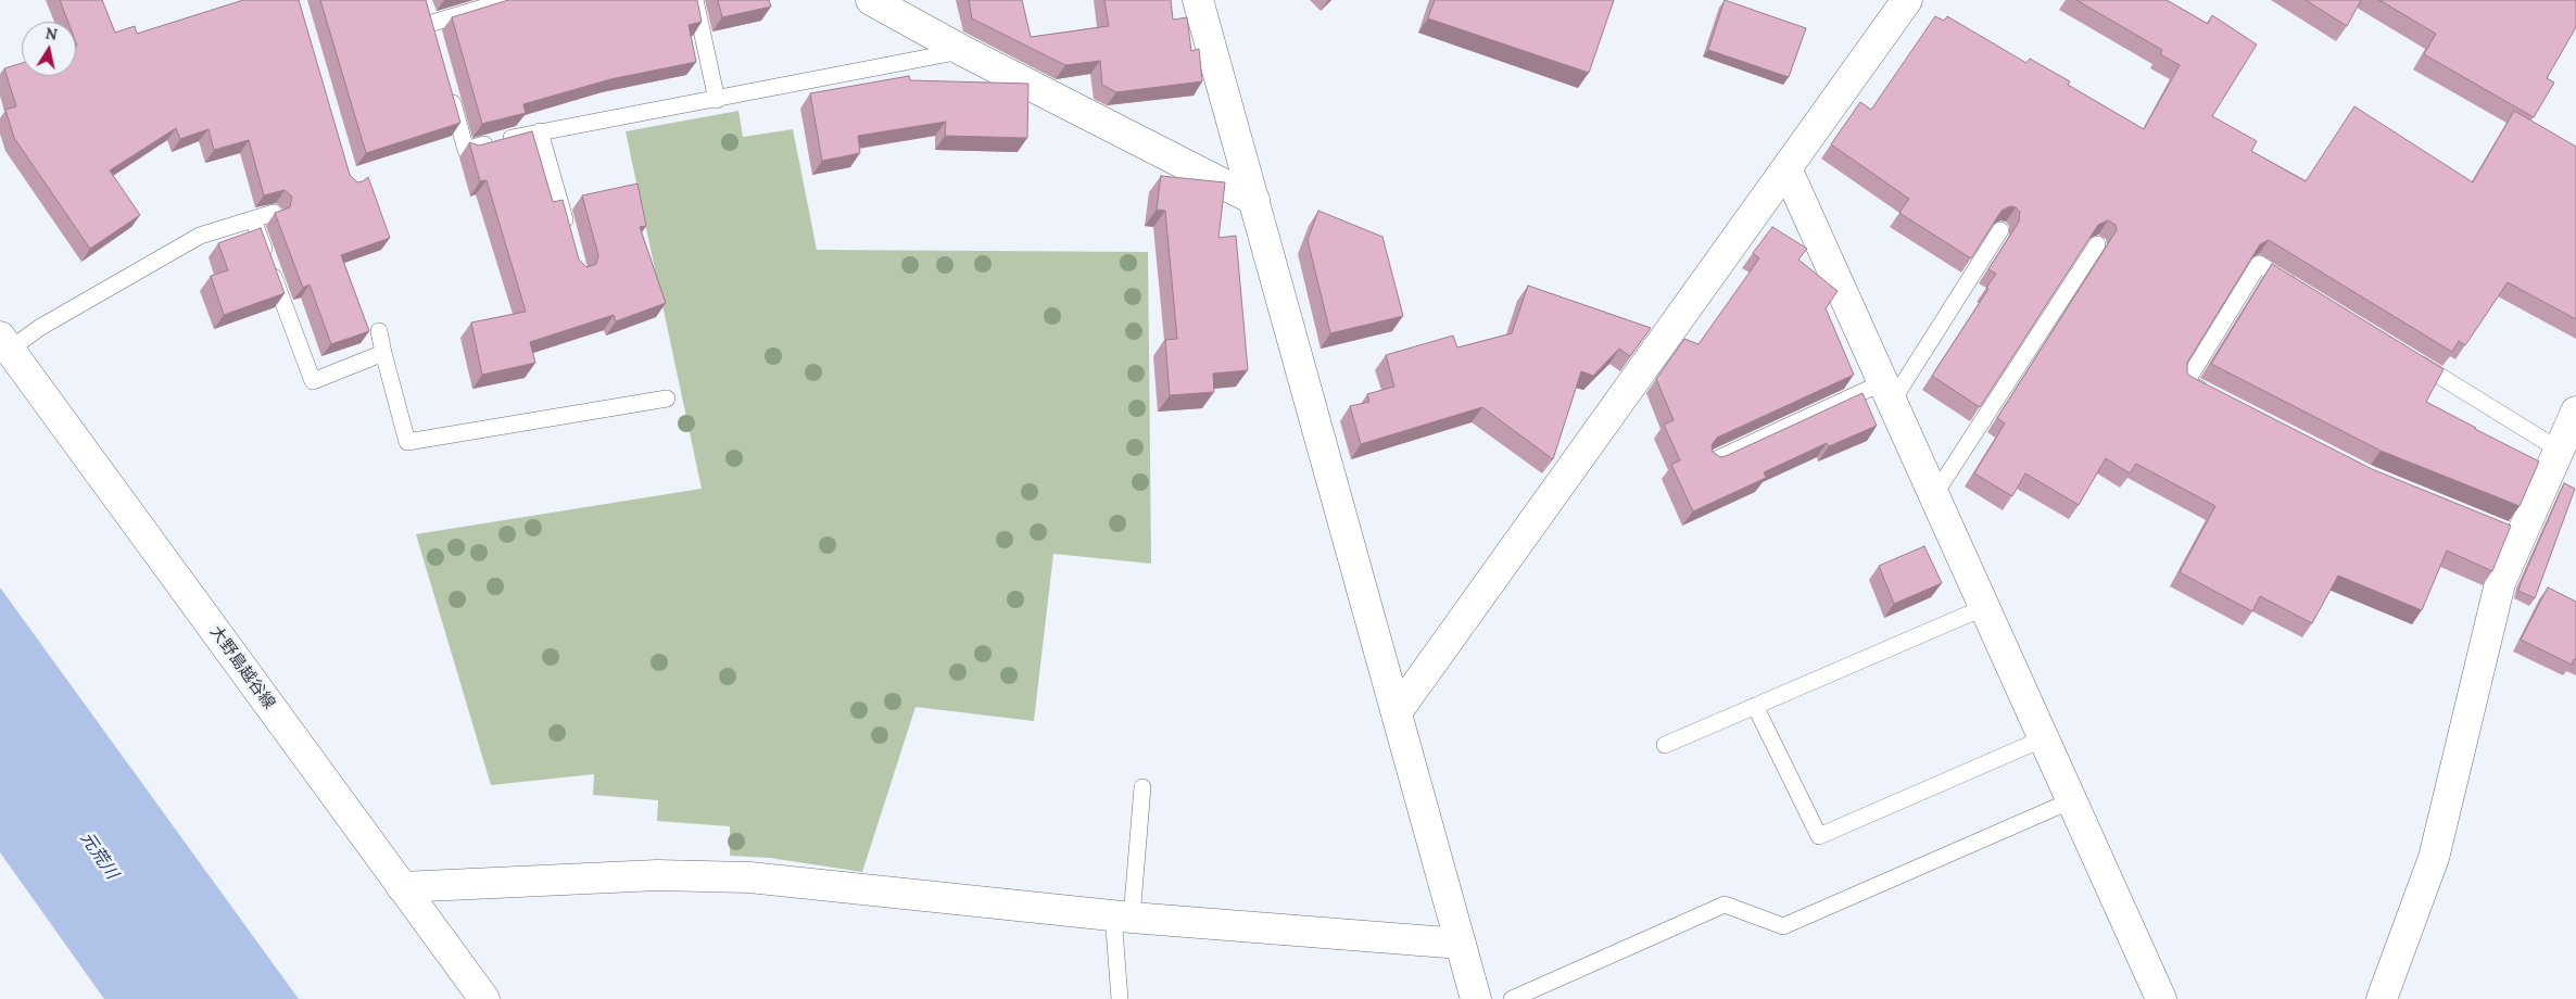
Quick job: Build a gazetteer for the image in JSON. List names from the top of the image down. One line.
{"streets":{"street":["大野島越谷線"]},"water":["元荒川"],"north":"top"}
